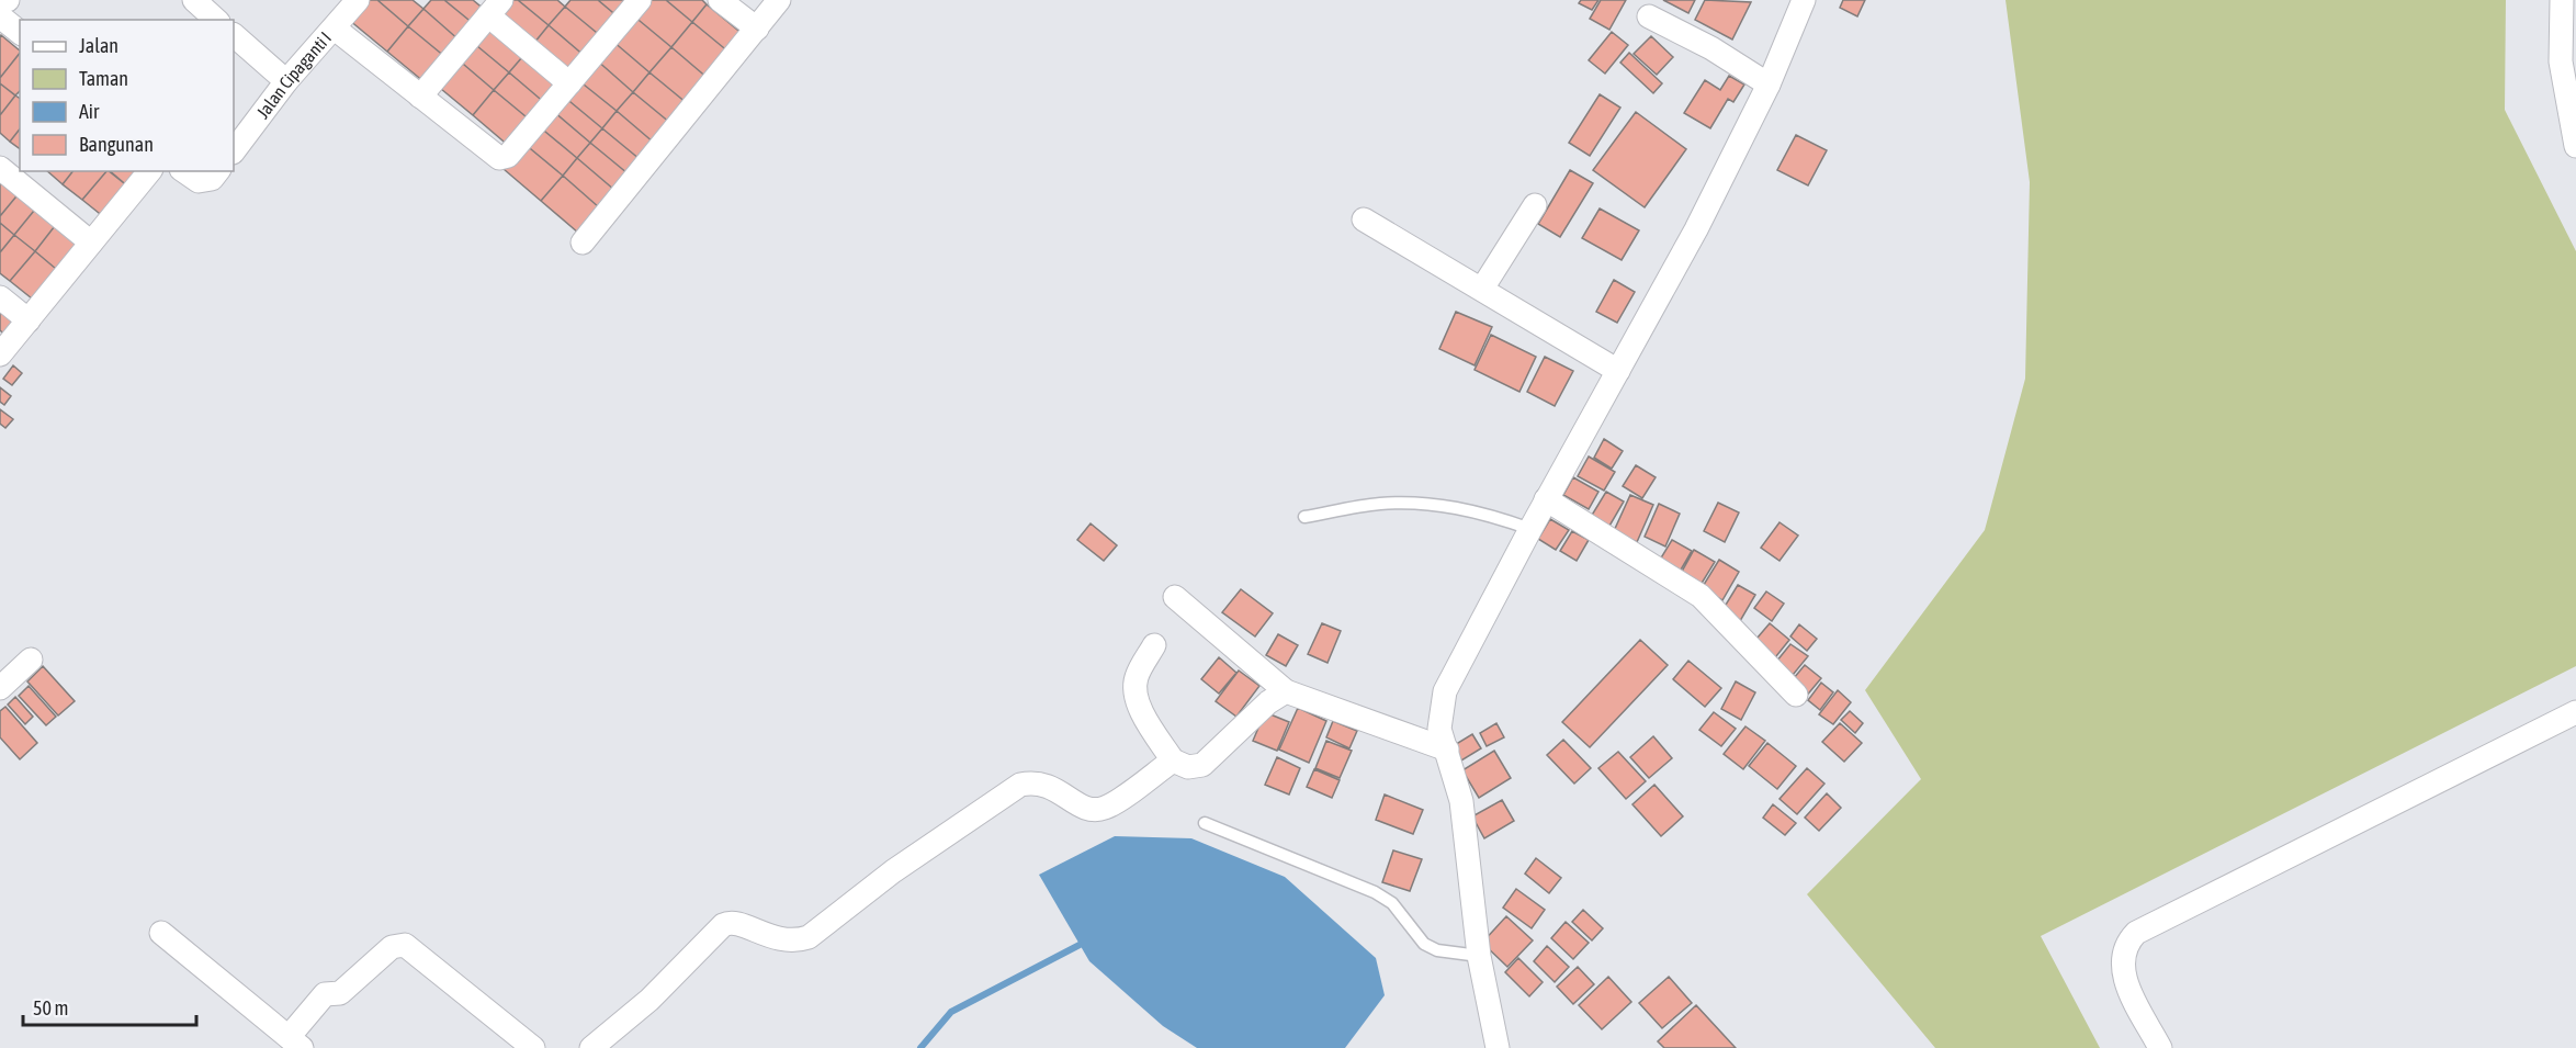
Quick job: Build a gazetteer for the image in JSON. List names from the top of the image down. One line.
{"streets":{"street":["Jalan Cipaganti I"]},"legend":["Jalan","Taman","Air","Bangunan"],"scale_bar":"50 m"}
